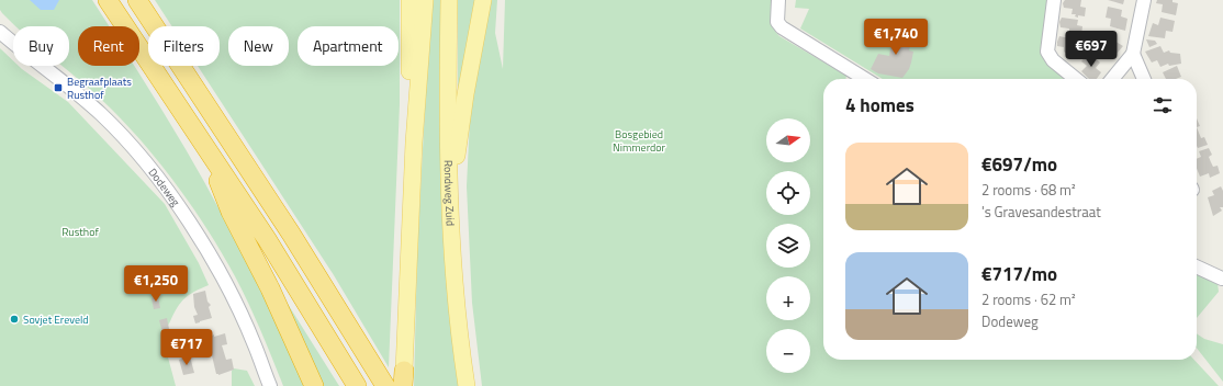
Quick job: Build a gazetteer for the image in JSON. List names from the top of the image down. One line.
{"streets":{"main road":["Rondweg Zuid"],"street":["Dodeweg"]},"parks":["Bosgebied Nimmerdor","Rusthof"],"places":{"transit":["Begraafplaats Rusthof"],"other":["Sovjet Ereveld"]},"north":"right","page":{"price":["€1,740","€697","€1,250","€717"],"chip":["Buy","Rent","Filters","New","Apartment"],"heading":"4 homes","map_buttons":["+","−"],"list":[{"name":"€697/mo","note":"2 rooms · 68 m² · 's Gravesandestraat"},{"name":"€717/mo","note":"2 rooms · 62 m² · Dodeweg"}]}}
